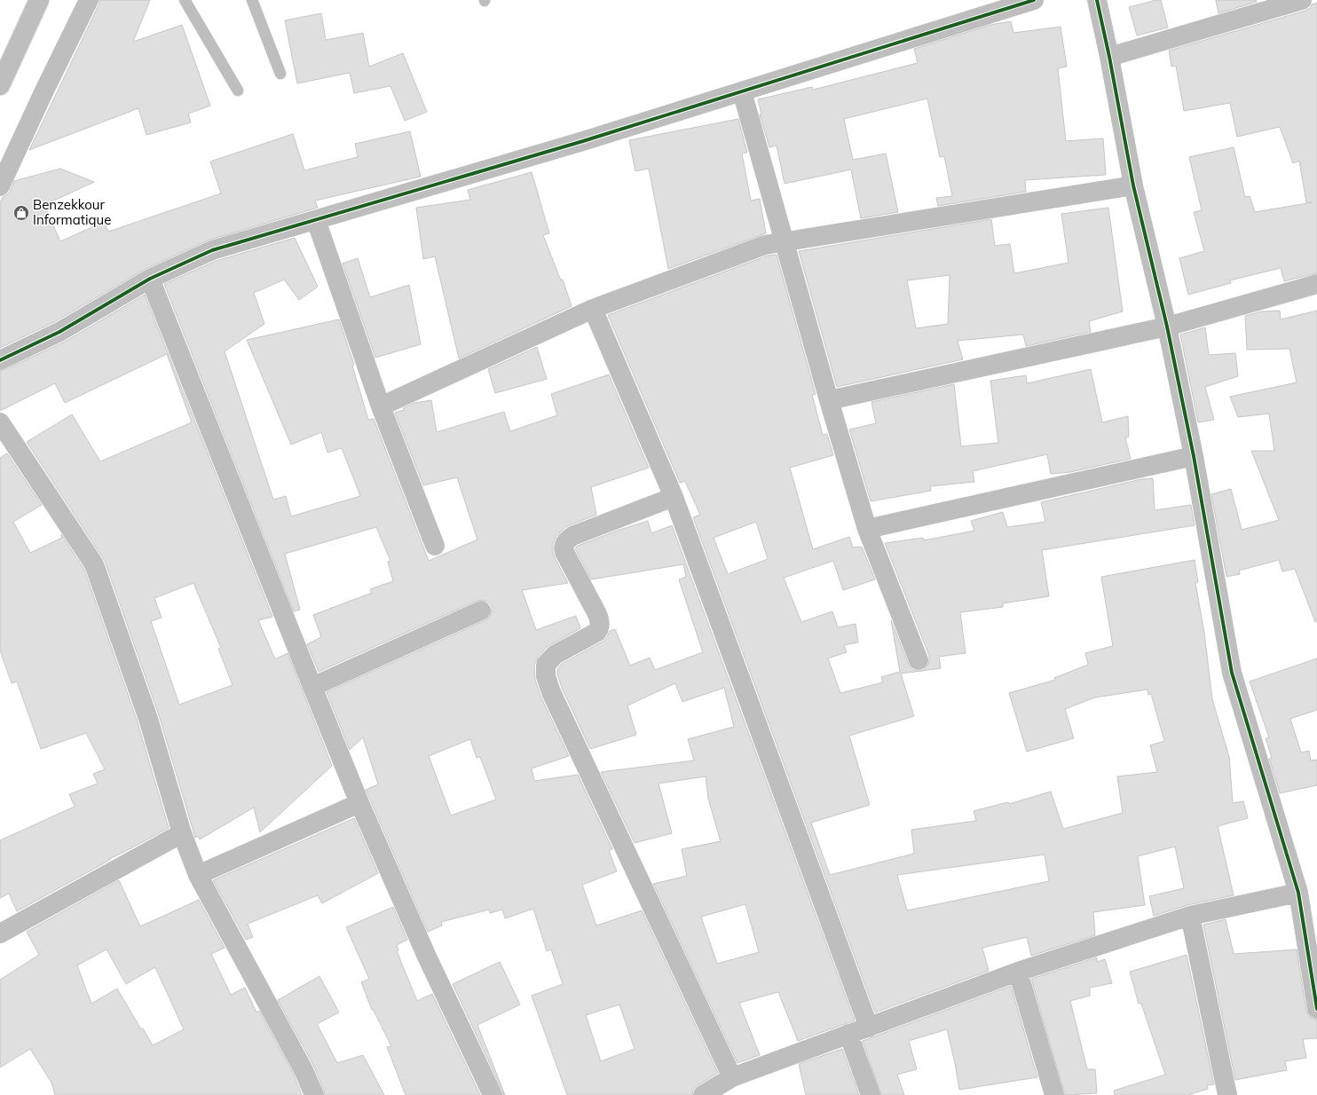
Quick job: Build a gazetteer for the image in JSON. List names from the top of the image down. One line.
{"places":{"shop":["Benzekkour Informatique"]}}
